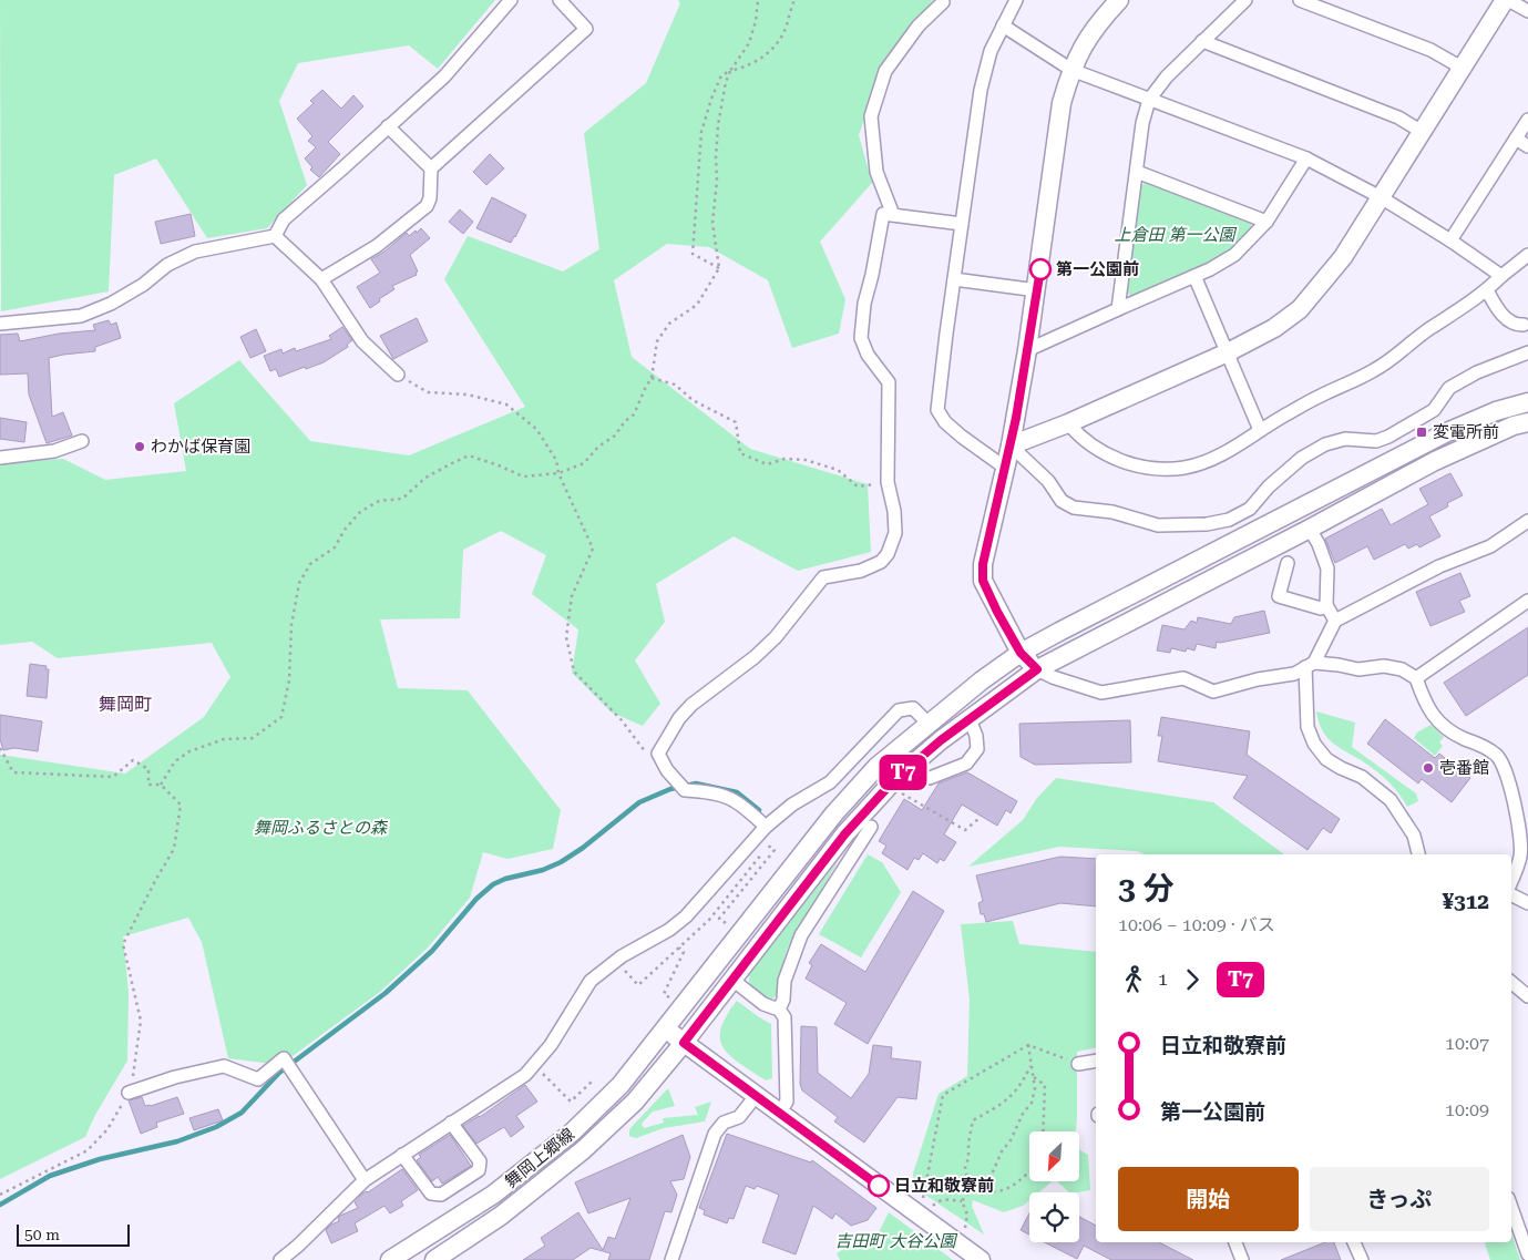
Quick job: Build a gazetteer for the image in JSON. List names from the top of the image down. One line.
{"streets":{"street":["舞岡上郷線"]},"districts":["舞岡町"],"parks":["上倉田 第一公園","舞岡ふるさとの森","吉田町 大谷公園"],"places":{"other":["第一公園前","わかば保育園","壱番館","日立和敬寮前"],"transit":["変電所前"]},"lines":["bus line T7"],"scale_bar":"50 m","north":"bottom left","page":{"on_map":"T7","heading":["3 分","10:06 – 10:09 · バス","¥312"],"legs":["1","T7"],"list":[{"name":"日立和敬寮前","value":"10:07"},{"name":"第一公園前","value":"10:09"}],"buttons":["開始","きっぷ"],"scale":"50 m"}}
